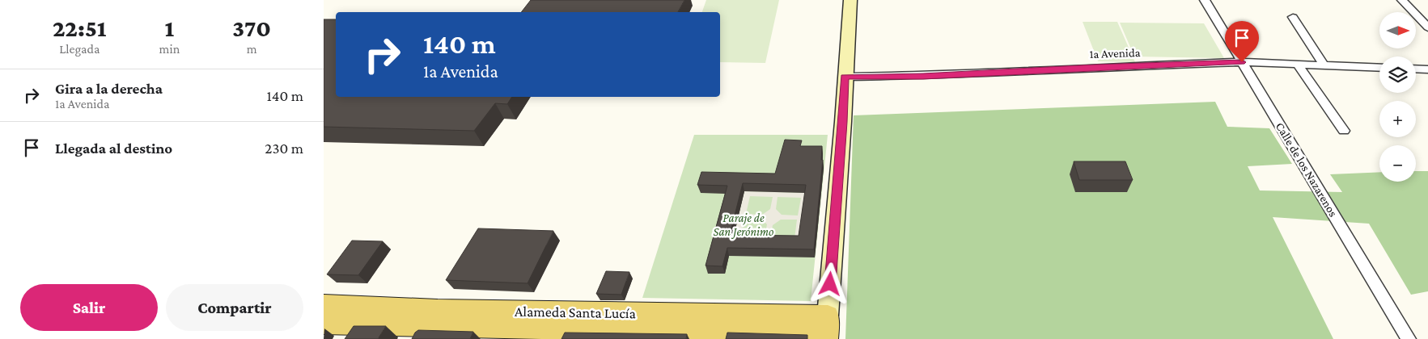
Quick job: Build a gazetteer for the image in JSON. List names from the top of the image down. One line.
{"streets":{"main road":["Alameda Santa Lucía"],"street":["1a Avenida","Calle de los Nazarenos"]},"crossings":[["1a Avenida","Calle de los Nazarenos"]],"parks":["Paraje de San Jerónimo"],"north":"right","page":{"eta":["22:51","Llegada","1","min","370","m"],"map_buttons":["+","−"],"turn":["140 m","1a Avenida"],"list":[{"name":"Gira a la derecha","note":"1a Avenida","value":"140 m"},{"name":"Llegada al destino","value":"230 m"}],"buttons":["Salir","Compartir"]}}
